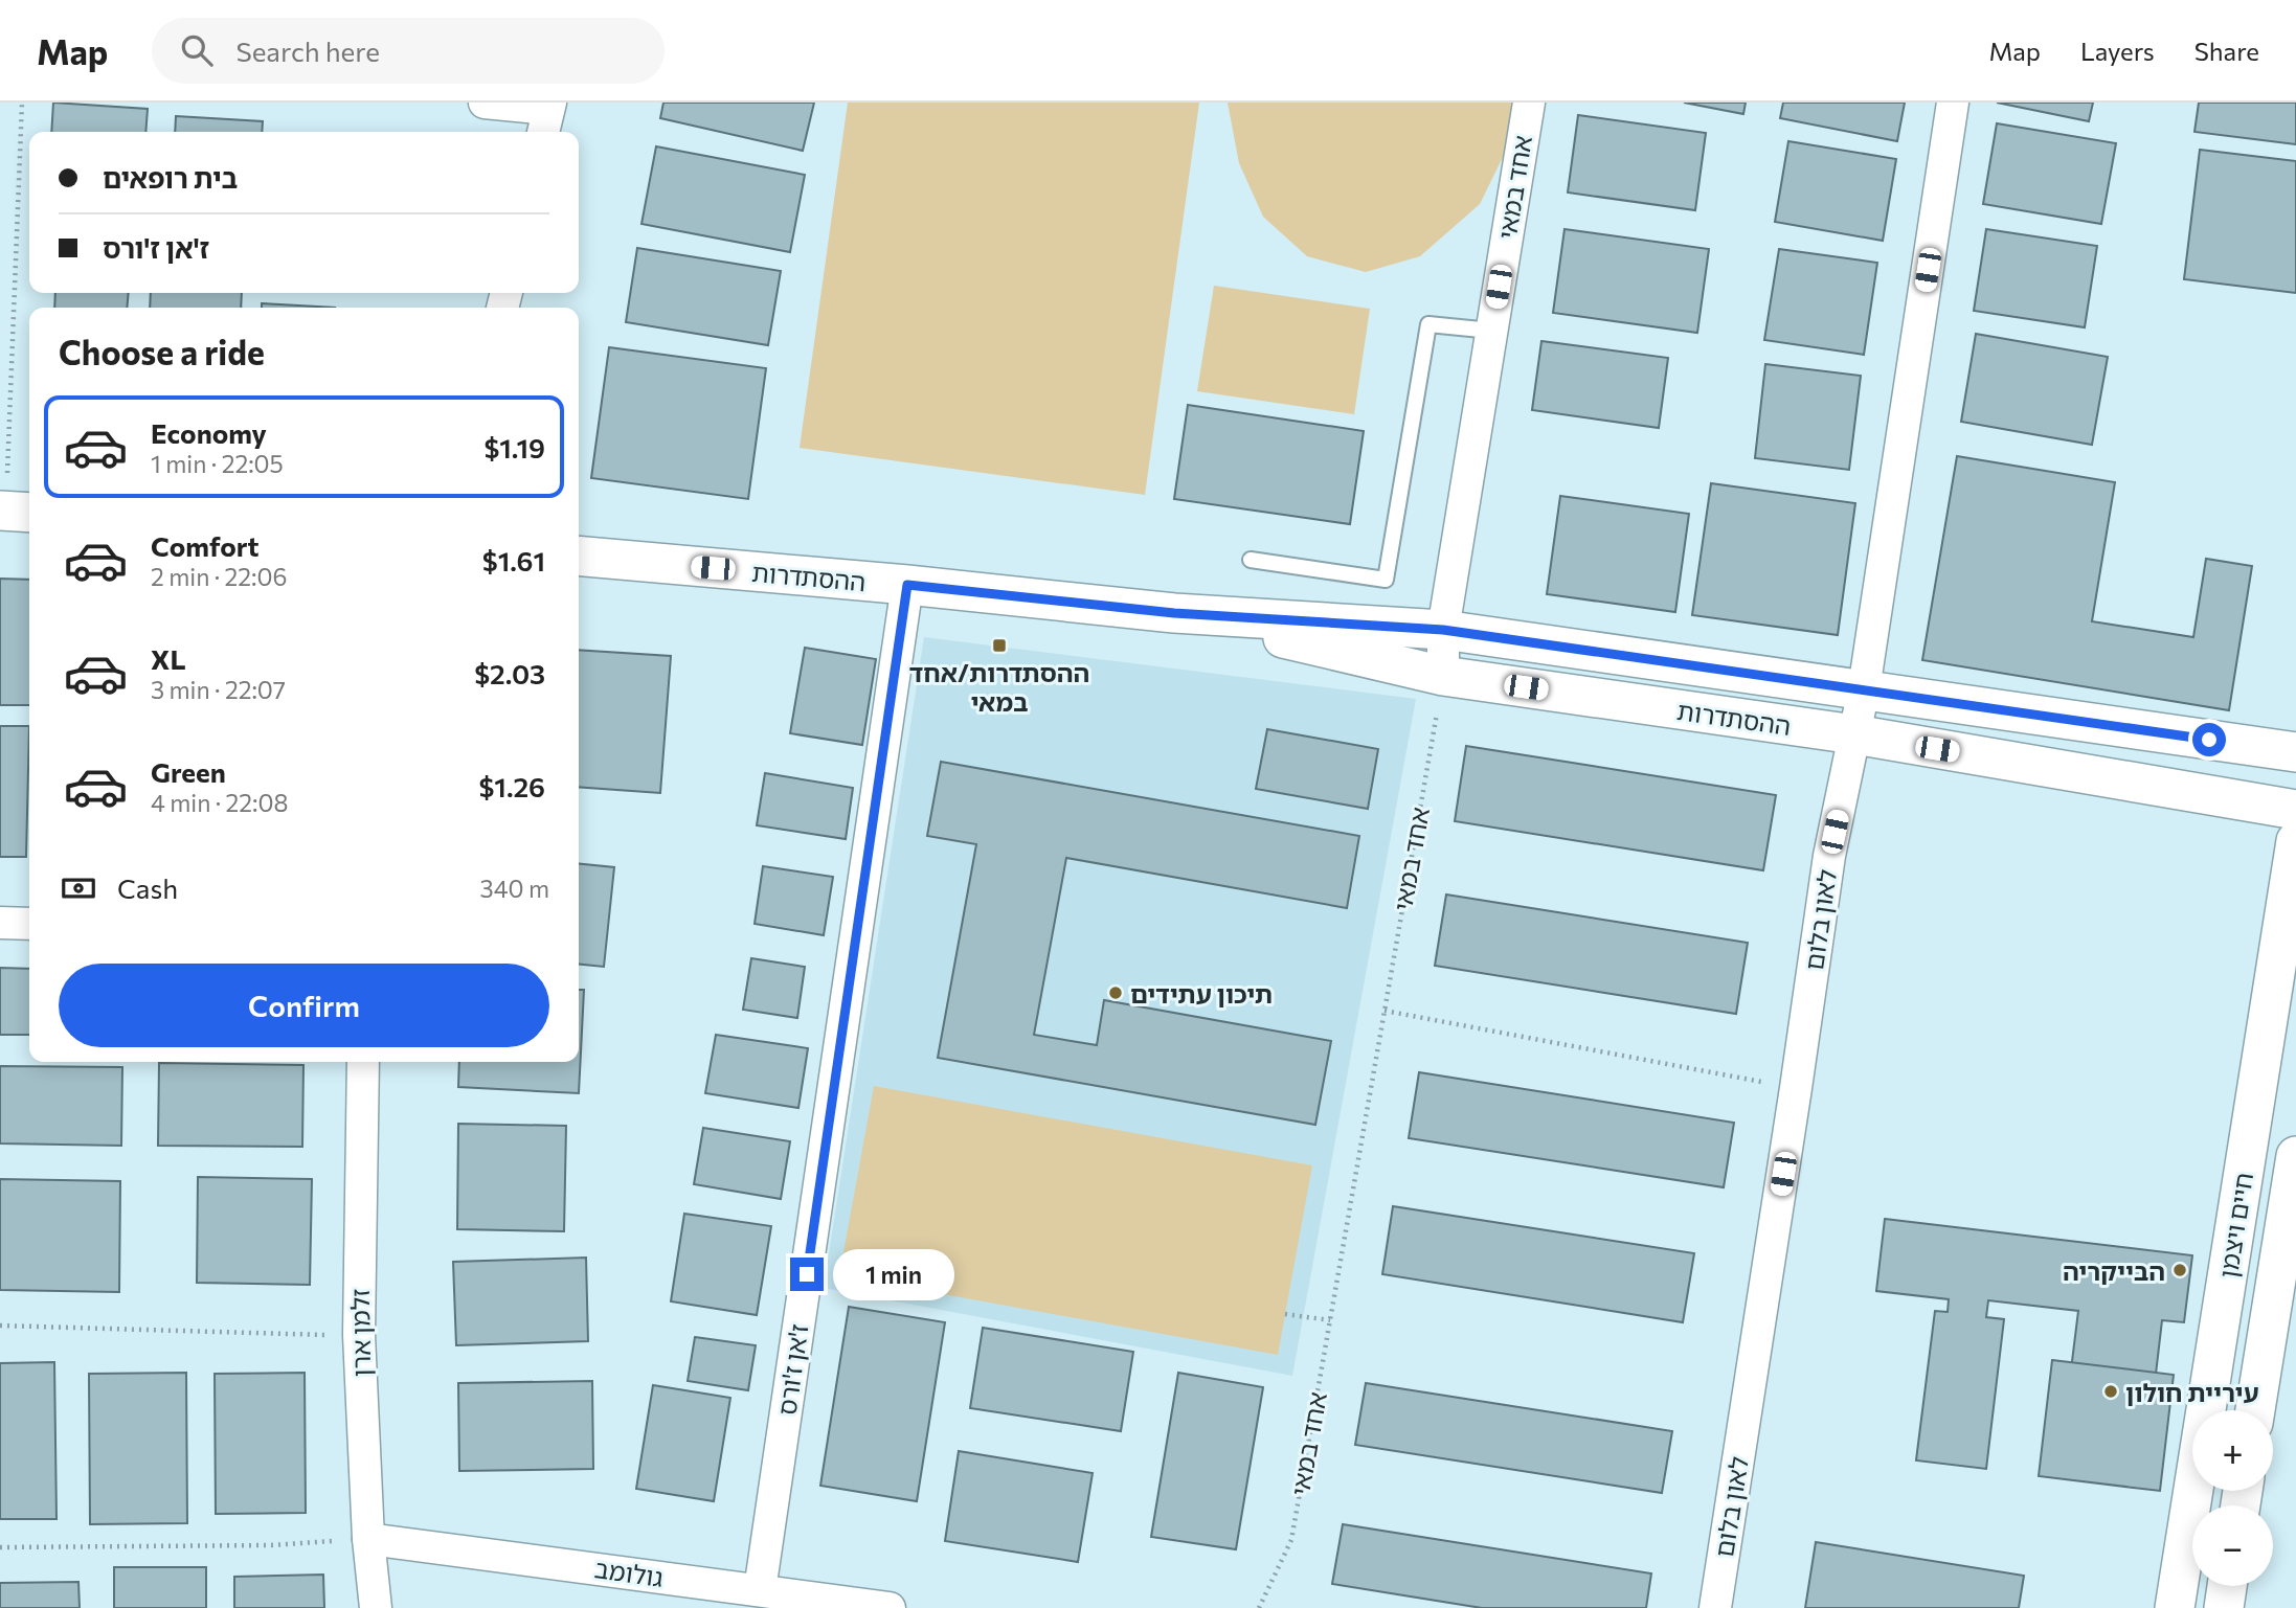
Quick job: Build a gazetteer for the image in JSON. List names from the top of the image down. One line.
{"streets":{"street":["אחד במאי","ההסתדרות","לאון בלום","חיים ויצמן","זלמן ארן","ז'אן ז'ורס","גולומב"]},"crossings":[["אחד במאי","ההסתדרות"],["ההסתדרות","לאון בלום"],["ההסתדרות","ז'אן ז'ורס"],["זלמן ארן","גולומב"],["ז'אן ז'ורס","גולומב"]],"places":{"transit":["ההסתדרות/אחד במאי"],"other":["תיכון עתידים","הבייקריה","עיריית חולון"]},"page":{"header":"Map","search":"Search here","nav":["Map","Layers","Share"],"banner":["בית רופאים","ז'אן ז'ורס"],"heading":"Choose a ride","list":[{"name":"Economy","note":"1 min · 22:05","value":"$1.19"},{"name":"Comfort","note":"2 min · 22:06","value":"$1.61"},{"name":"XL","note":"3 min · 22:07","value":"$2.03"},{"name":"Green","note":"4 min · 22:08","value":"$1.26"}],"pay":["Cash","340 m"],"buttons":"Confirm","bubble":"1 min","map_buttons":["+","−"]}}
